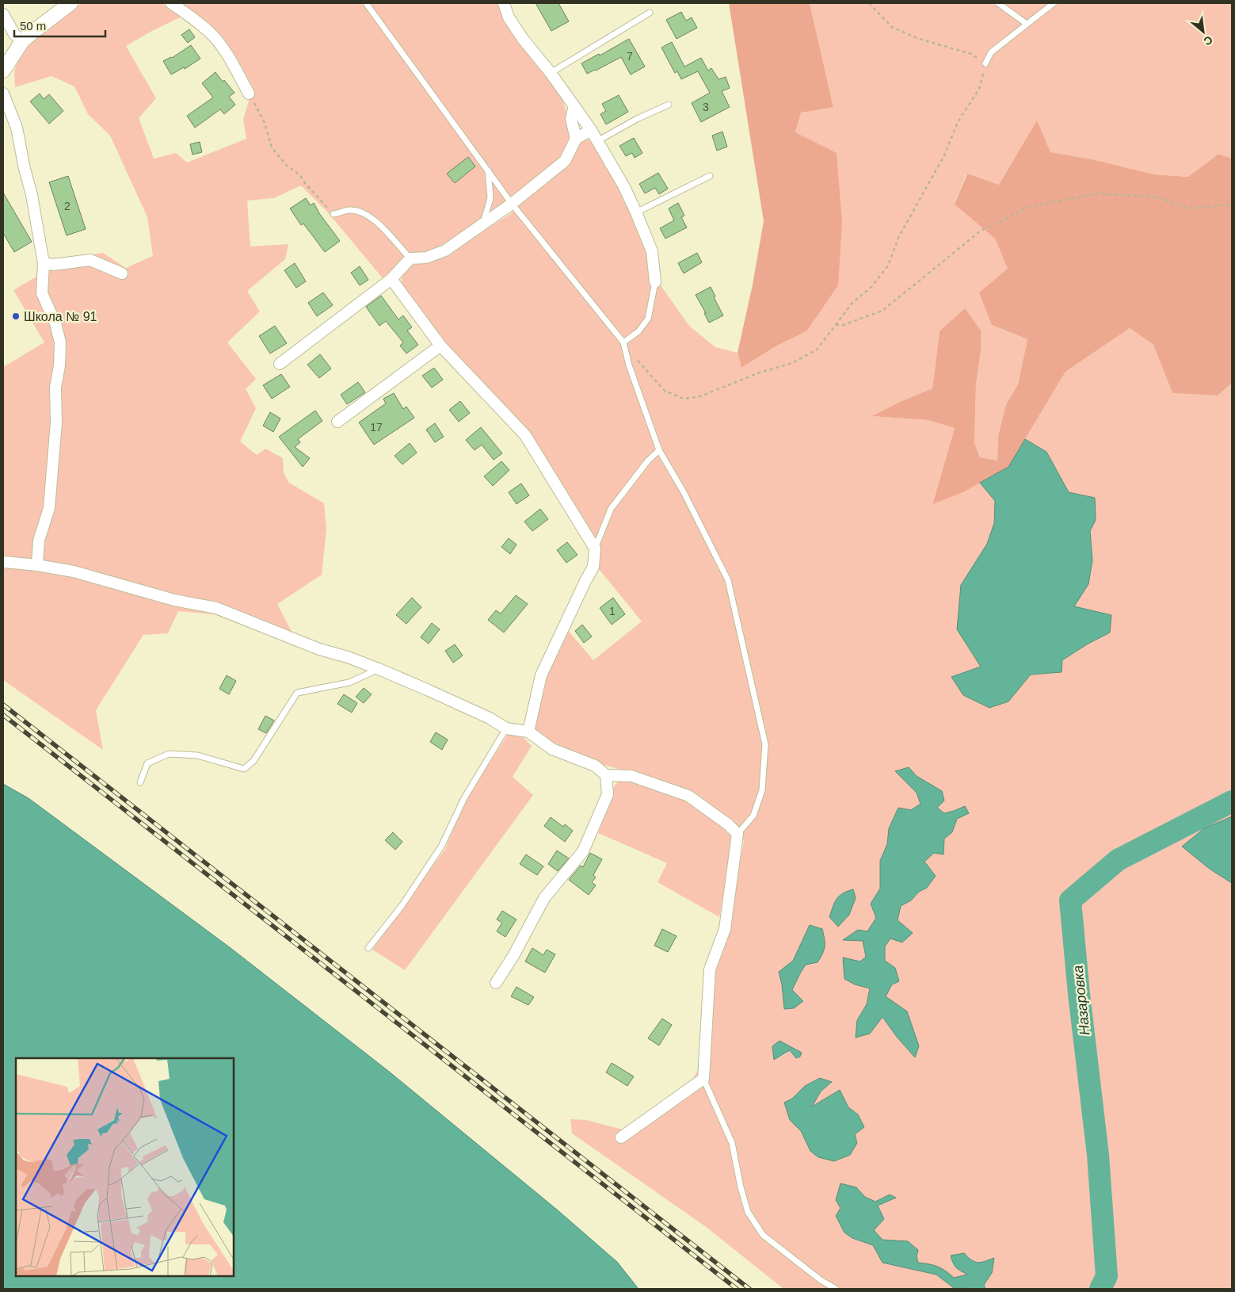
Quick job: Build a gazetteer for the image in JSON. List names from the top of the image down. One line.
{"water":["Назаровка"],"places":["Школа № 91"],"house_numbers":["7","3","2","17","1"],"scale_bar":"50 m","north":"bottom right"}
